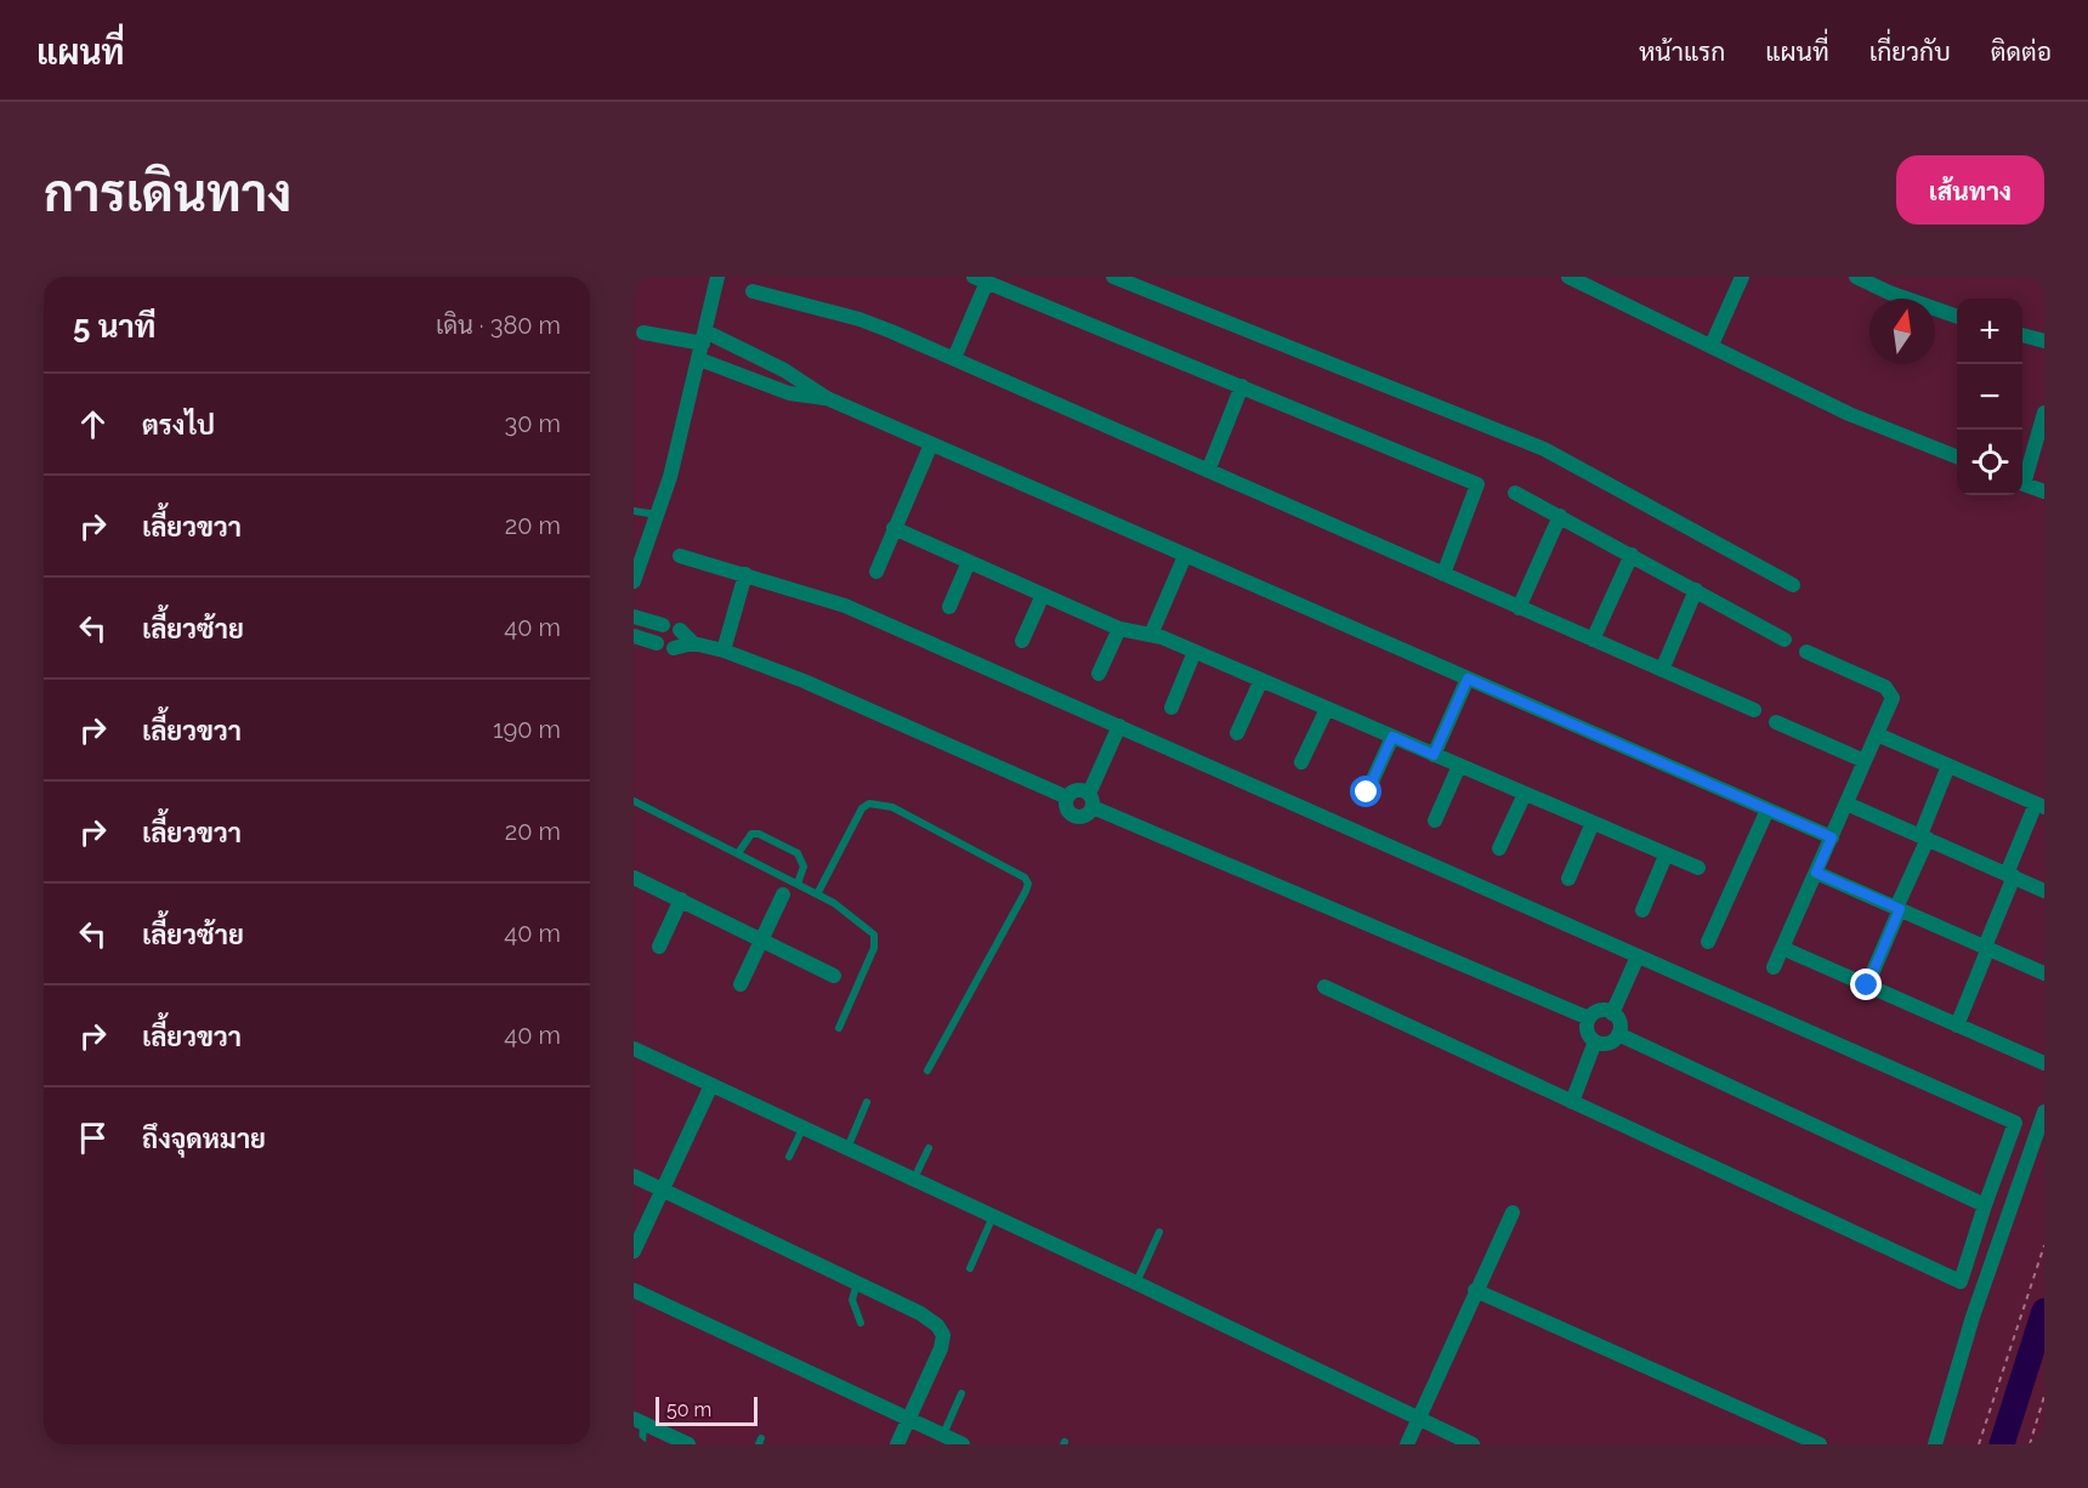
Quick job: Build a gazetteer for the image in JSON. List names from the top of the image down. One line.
{"scale_bar":"50 m","north":"top","page":{"header":"แผนที่","nav":["หน้าแรก","แผนที่","เกี่ยวกับ","ติดต่อ"],"buttons":"เส้นทาง","title":"การเดินทาง","heading":["5 นาที","เดิน · 380 m"],"map_buttons":["+","−"],"list":[["ตรงไป","30 m"],["เลี้ยวขวา","20 m"],["เลี้ยวซ้าย","40 m"],["เลี้ยวขวา","190 m"],["เลี้ยวขวา","20 m"],["เลี้ยวซ้าย","40 m"],["เลี้ยวขวา","40 m"],"ถึงจุดหมาย"],"scale":"50 m"}}
